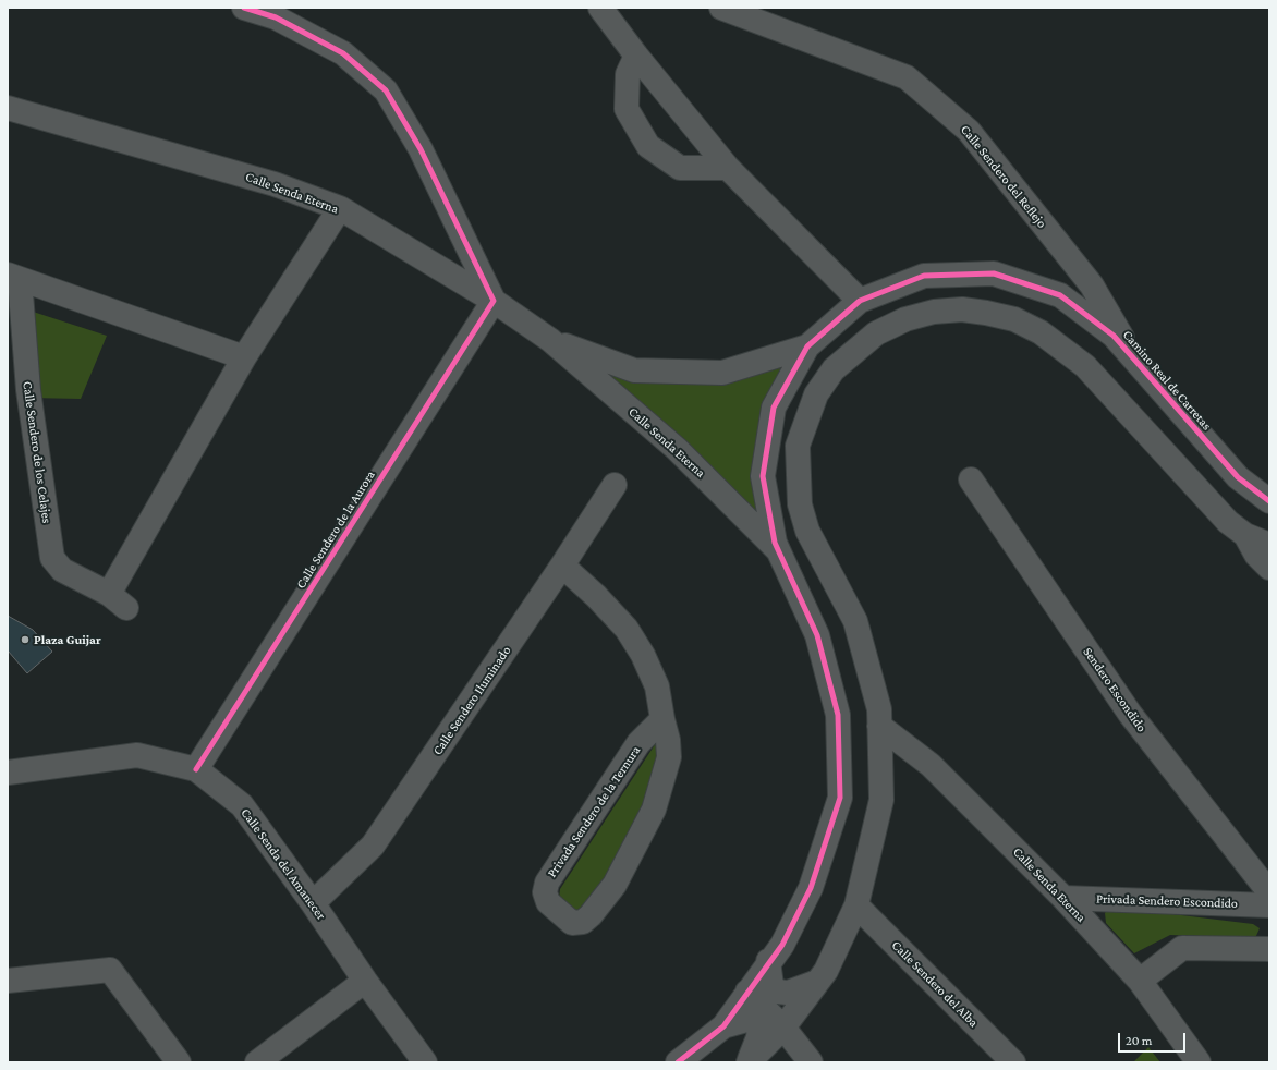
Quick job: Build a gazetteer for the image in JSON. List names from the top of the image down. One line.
{"streets":{"street":["Calle Sendero del Reflejo","Calle Senda Eterna","Camino Real de Carretas","Calle Sendero de los Celajes","Calle Sendero de la Aurora","Sendero Escondido","Calle Sendero Iluminado","Privada Sendero de la Ternura","Calle Senda del Amanecer","Privada Sendero Escondido","Calle Sendero del Alba"]},"crossings":[["Calle Sendero del Reflejo","Camino Real de Carretas"],["Calle Senda Eterna","Camino Real de Carretas"],["Calle Senda Eterna","Calle Sendero de la Aurora"],["Calle Senda Eterna","Privada Sendero Escondido"],["Calle Sendero de la Aurora","Calle Senda del Amanecer"],["Calle Sendero Iluminado","Privada Sendero de la Ternura"],["Calle Sendero Iluminado","Calle Senda del Amanecer"]],"places":["Plaza Guijar"],"scale_bar":"20 m"}
